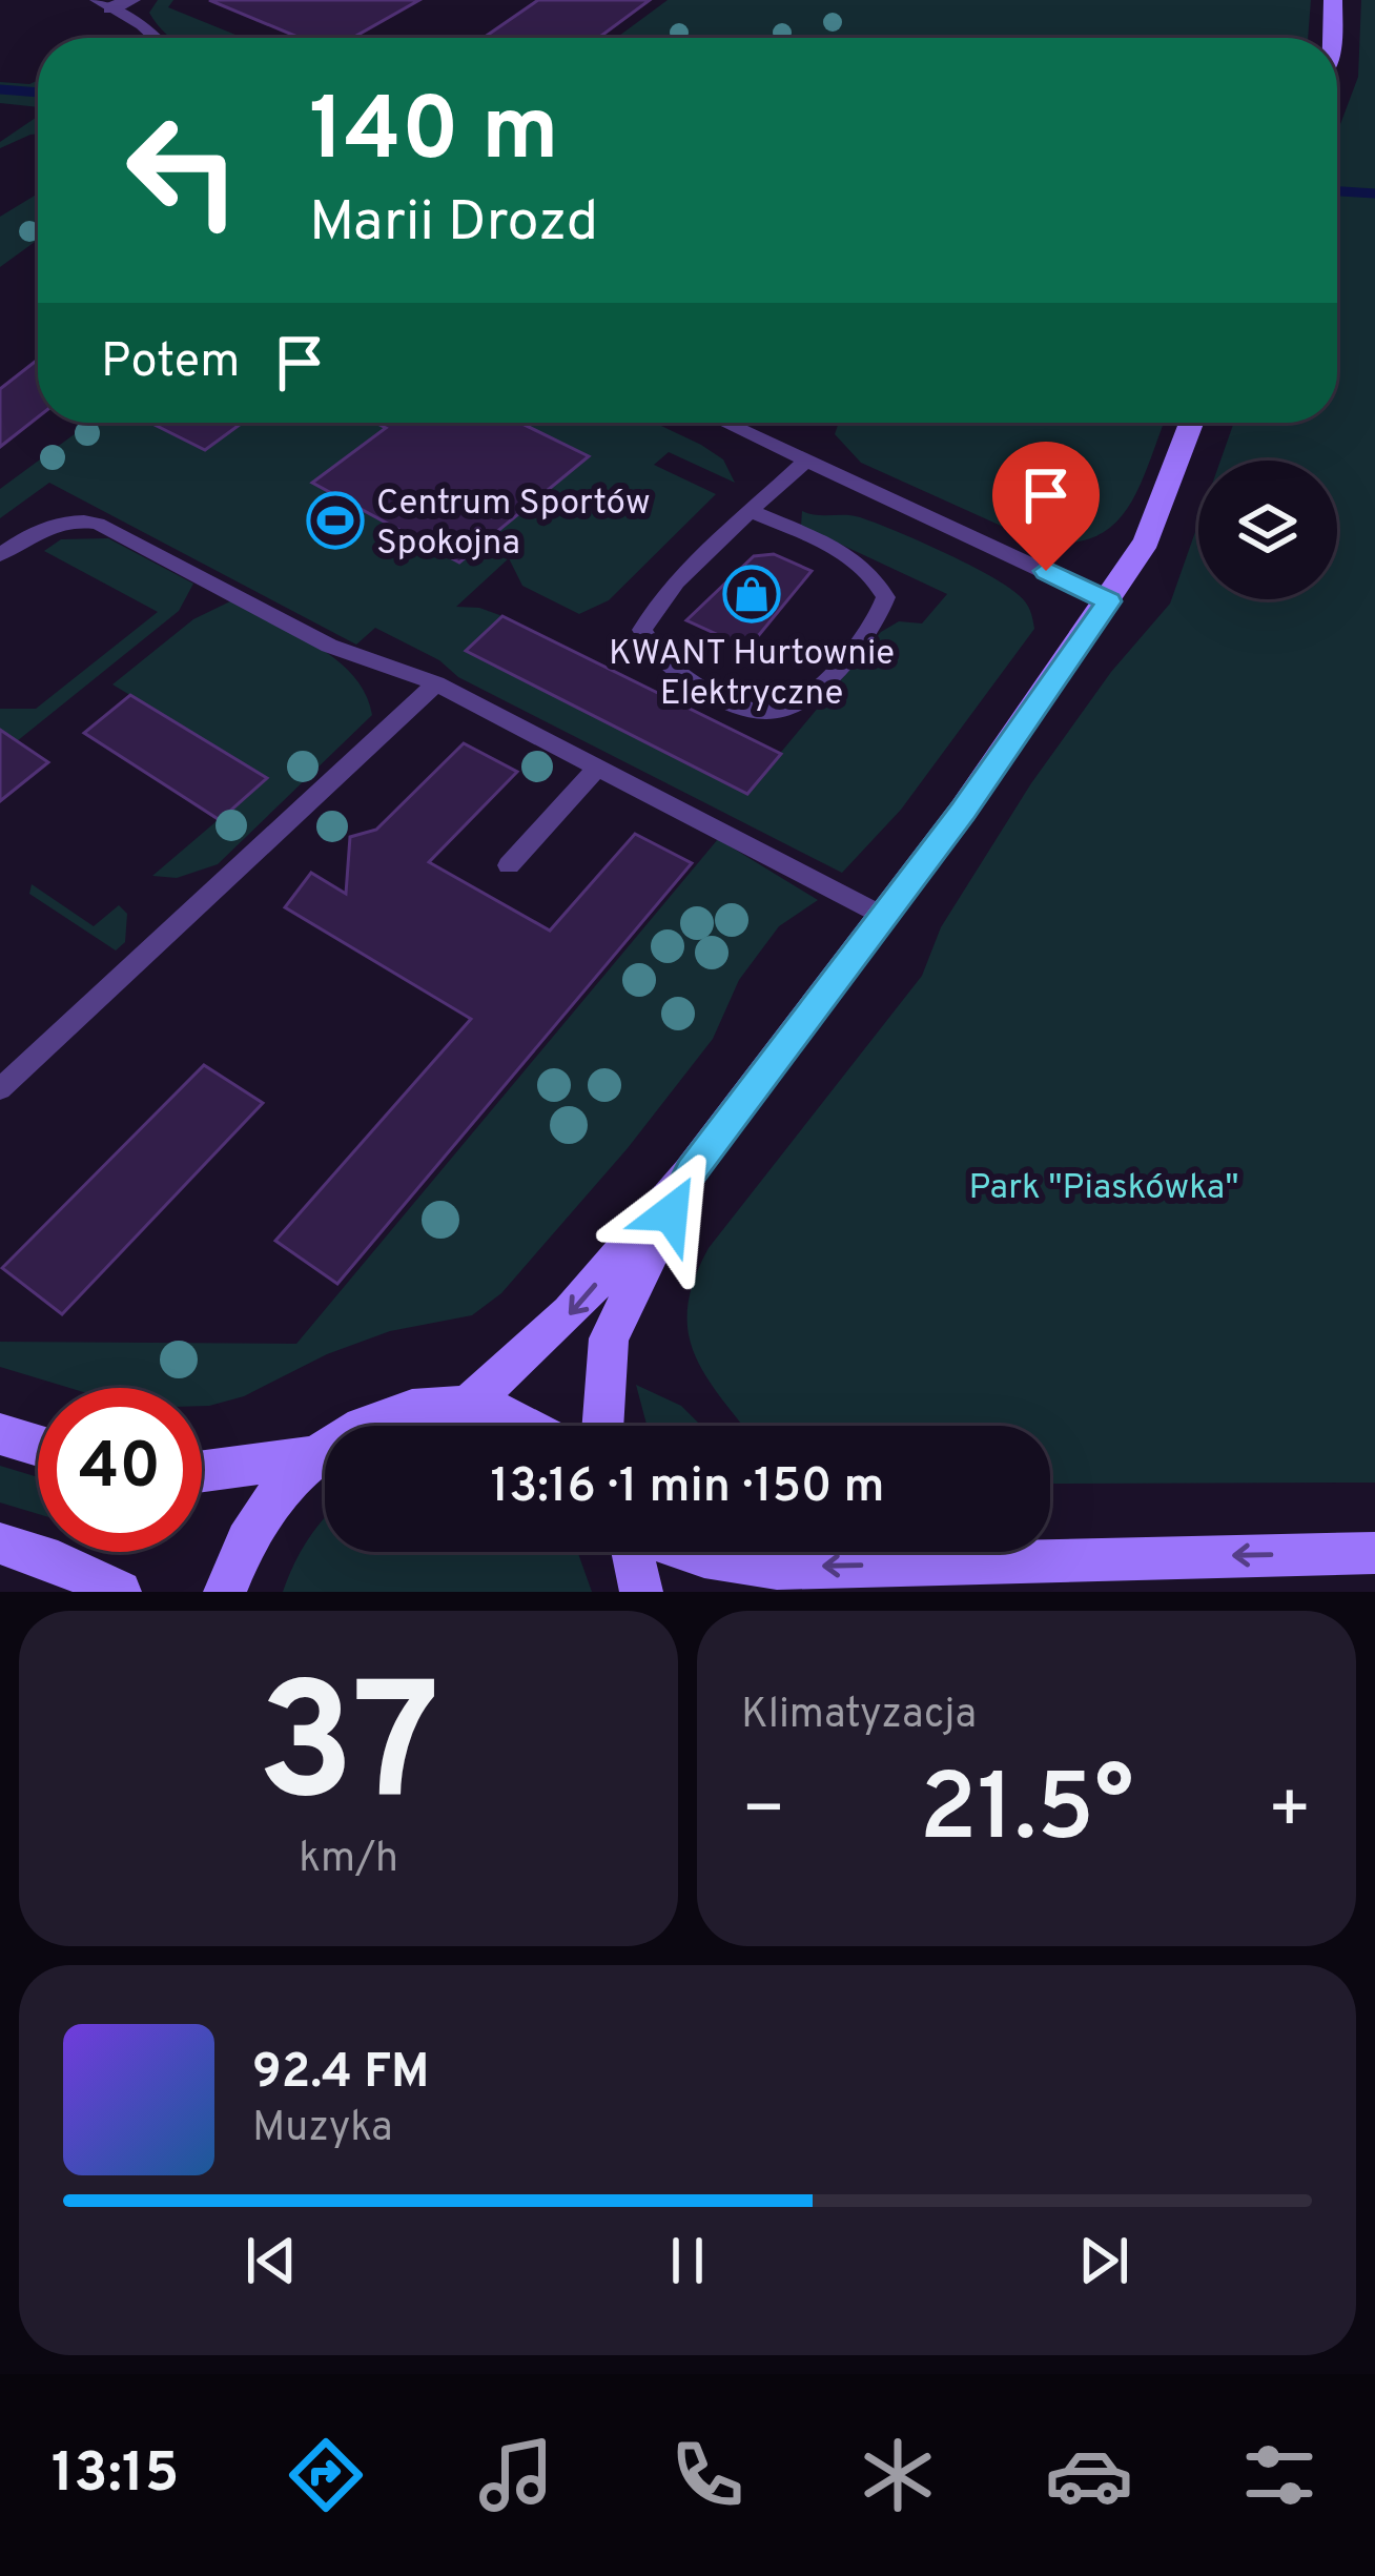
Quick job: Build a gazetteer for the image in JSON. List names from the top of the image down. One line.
{"parks":["Park \"Piaskówka\""],"places":{"sports":["Centrum Sportów Spokojna"],"shop":["KWANT Hurtownie Elektryczne"]},"page":{"turn":["140 m","Marii Drozd"],"then":"Potem","limit":"40","trip":"13:16 · 1 min · 150 m","tile":[["37","km/h"],"Klimatyzacja"],"heat":["−","21.5°","+"],"song":["92.4 FM","Muzyka"],"tabs":"13:15"}}
